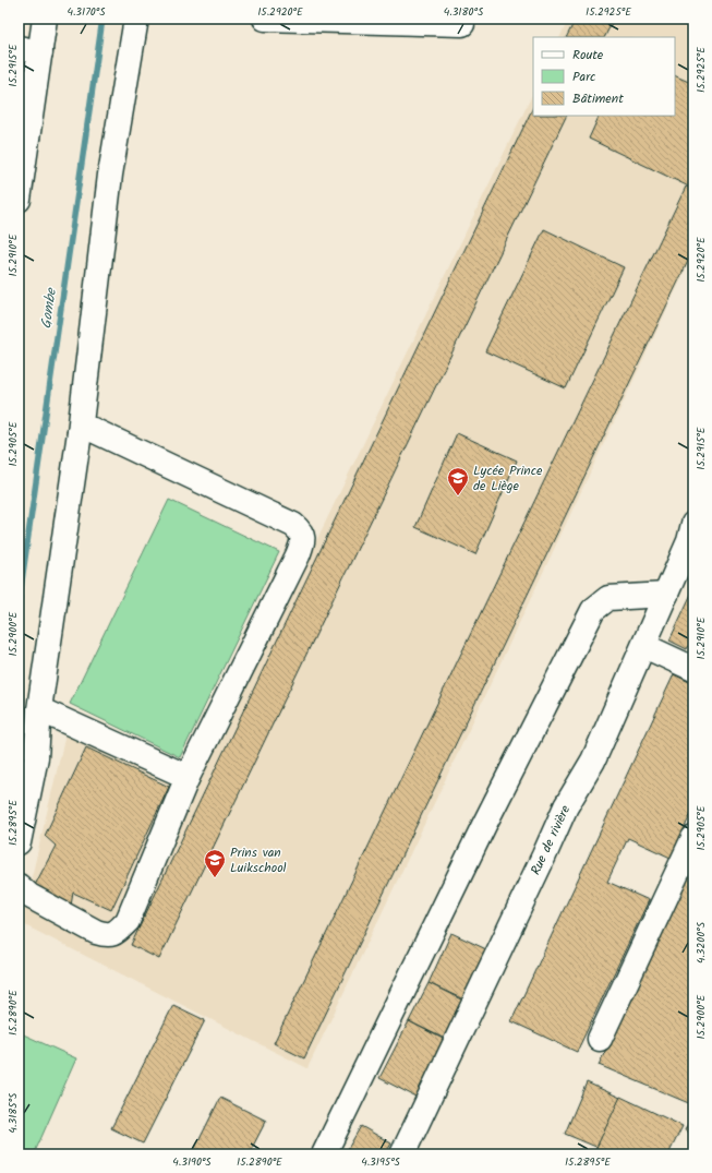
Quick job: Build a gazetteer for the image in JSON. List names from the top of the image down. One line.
{"streets":{"street":["Rue de rivière"]},"water":["Gombe"],"places":{"school or university":["Lycée Prince de Liège","Prins van Luikschool"]},"legend":["Route","Parc","Bâtiment"],"coordinates":["4.3170°S","15.2920°E","4.3180°S","15.2925°E","15.2915°E","15.2910°E","15.2905°E","15.2900°E","15.2895°E","4.3200°S","15.2890°E","4.3185°S","4.3190°S","4.3195°S"]}
